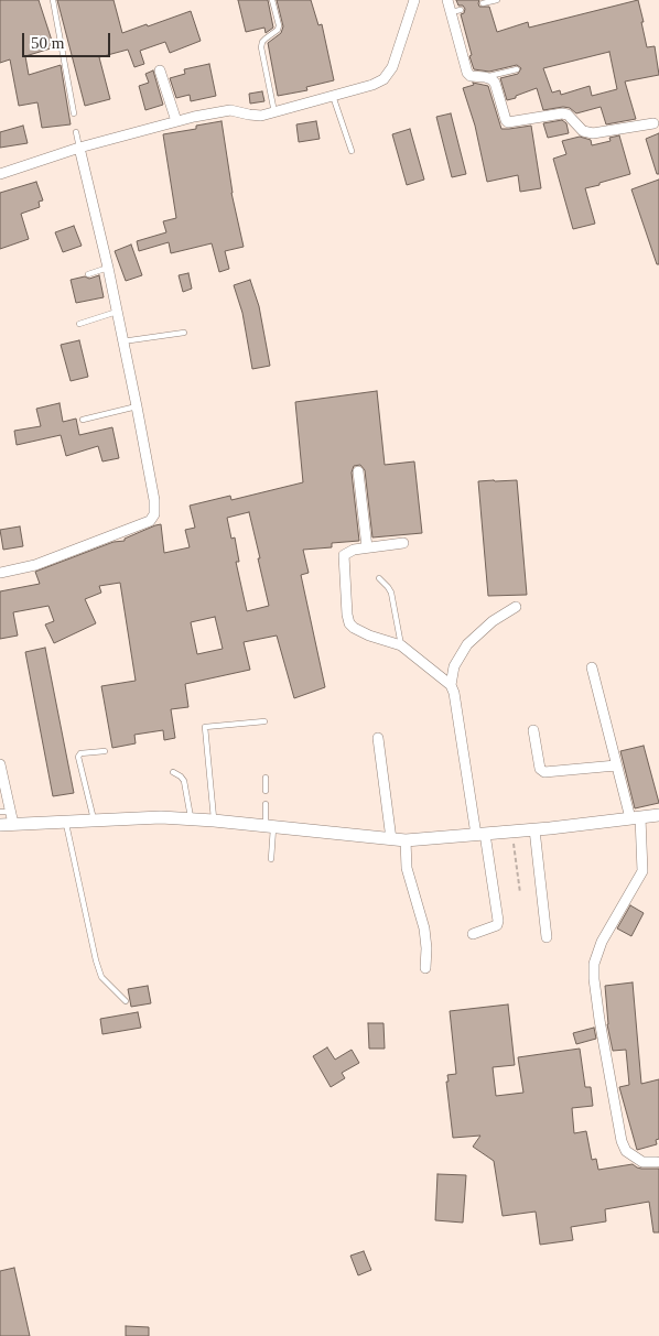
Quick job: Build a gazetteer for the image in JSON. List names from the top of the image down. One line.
{"scale_bar":"50 m"}
